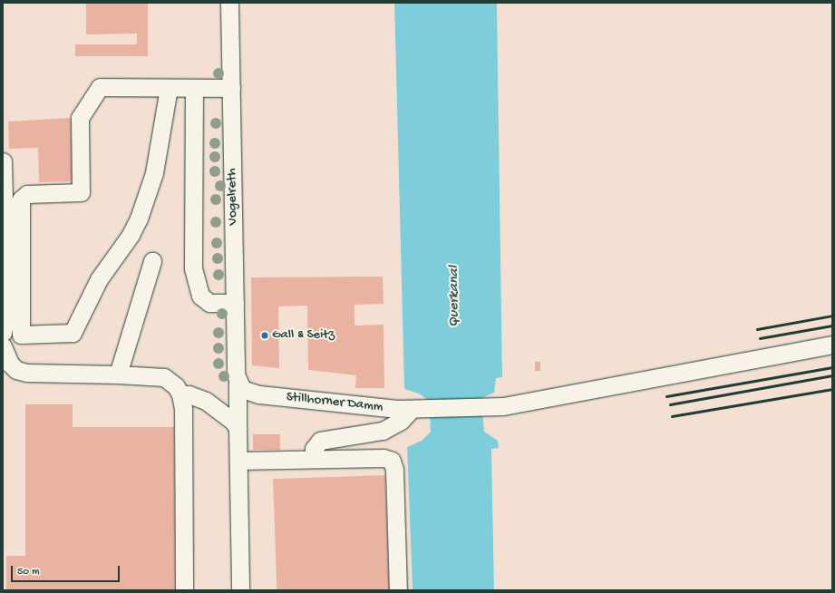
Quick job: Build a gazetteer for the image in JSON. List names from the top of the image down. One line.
{"streets":{"street":["Vogelreth","Stillhorner Damm"]},"crossings":[["Vogelreth","Stillhorner Damm"]],"water":["Querkanal"],"places":["Gall & Seitz"],"scale_bar":"50 m"}
